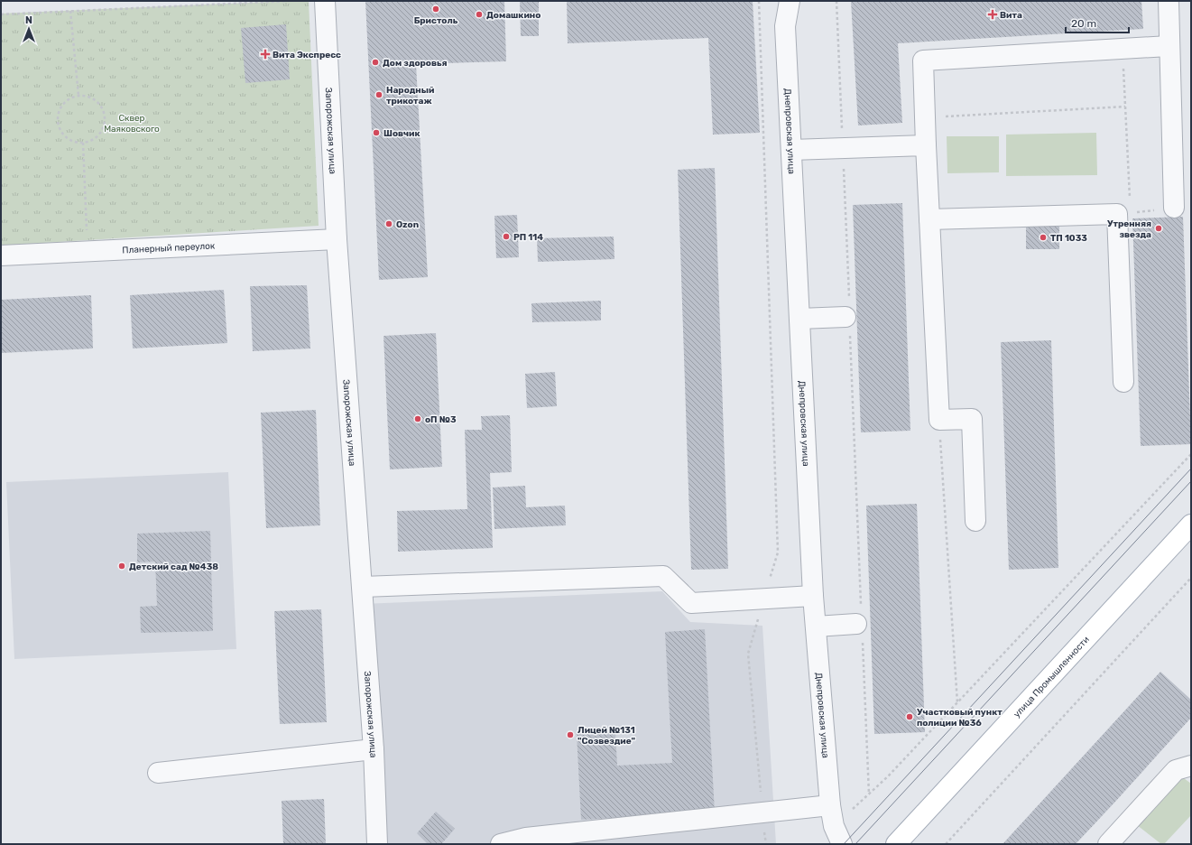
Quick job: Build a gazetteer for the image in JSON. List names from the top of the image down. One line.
{"streets":{"main road":["улица Промышленности"],"street":["Запорожская улица","Днепровская улица","Планерный переулок"]},"crossings":[["Запорожская улица","Планерный переулок"]],"parks":["Сквер Маяковского"],"places":{"other":["Бристоль","Домашкино","Дом здоровья","Народный трикотаж","Шовчик","Ozon","Утренняя звезда","РП 114","ТП 1033","оП №3","Детский сад №438","Участковый пункт полиции №36","Лицей №131 \"Созвездие\""],"health":["Вита","Вита Экспресс"]},"scale_bar":"20 m","north":"top"}
